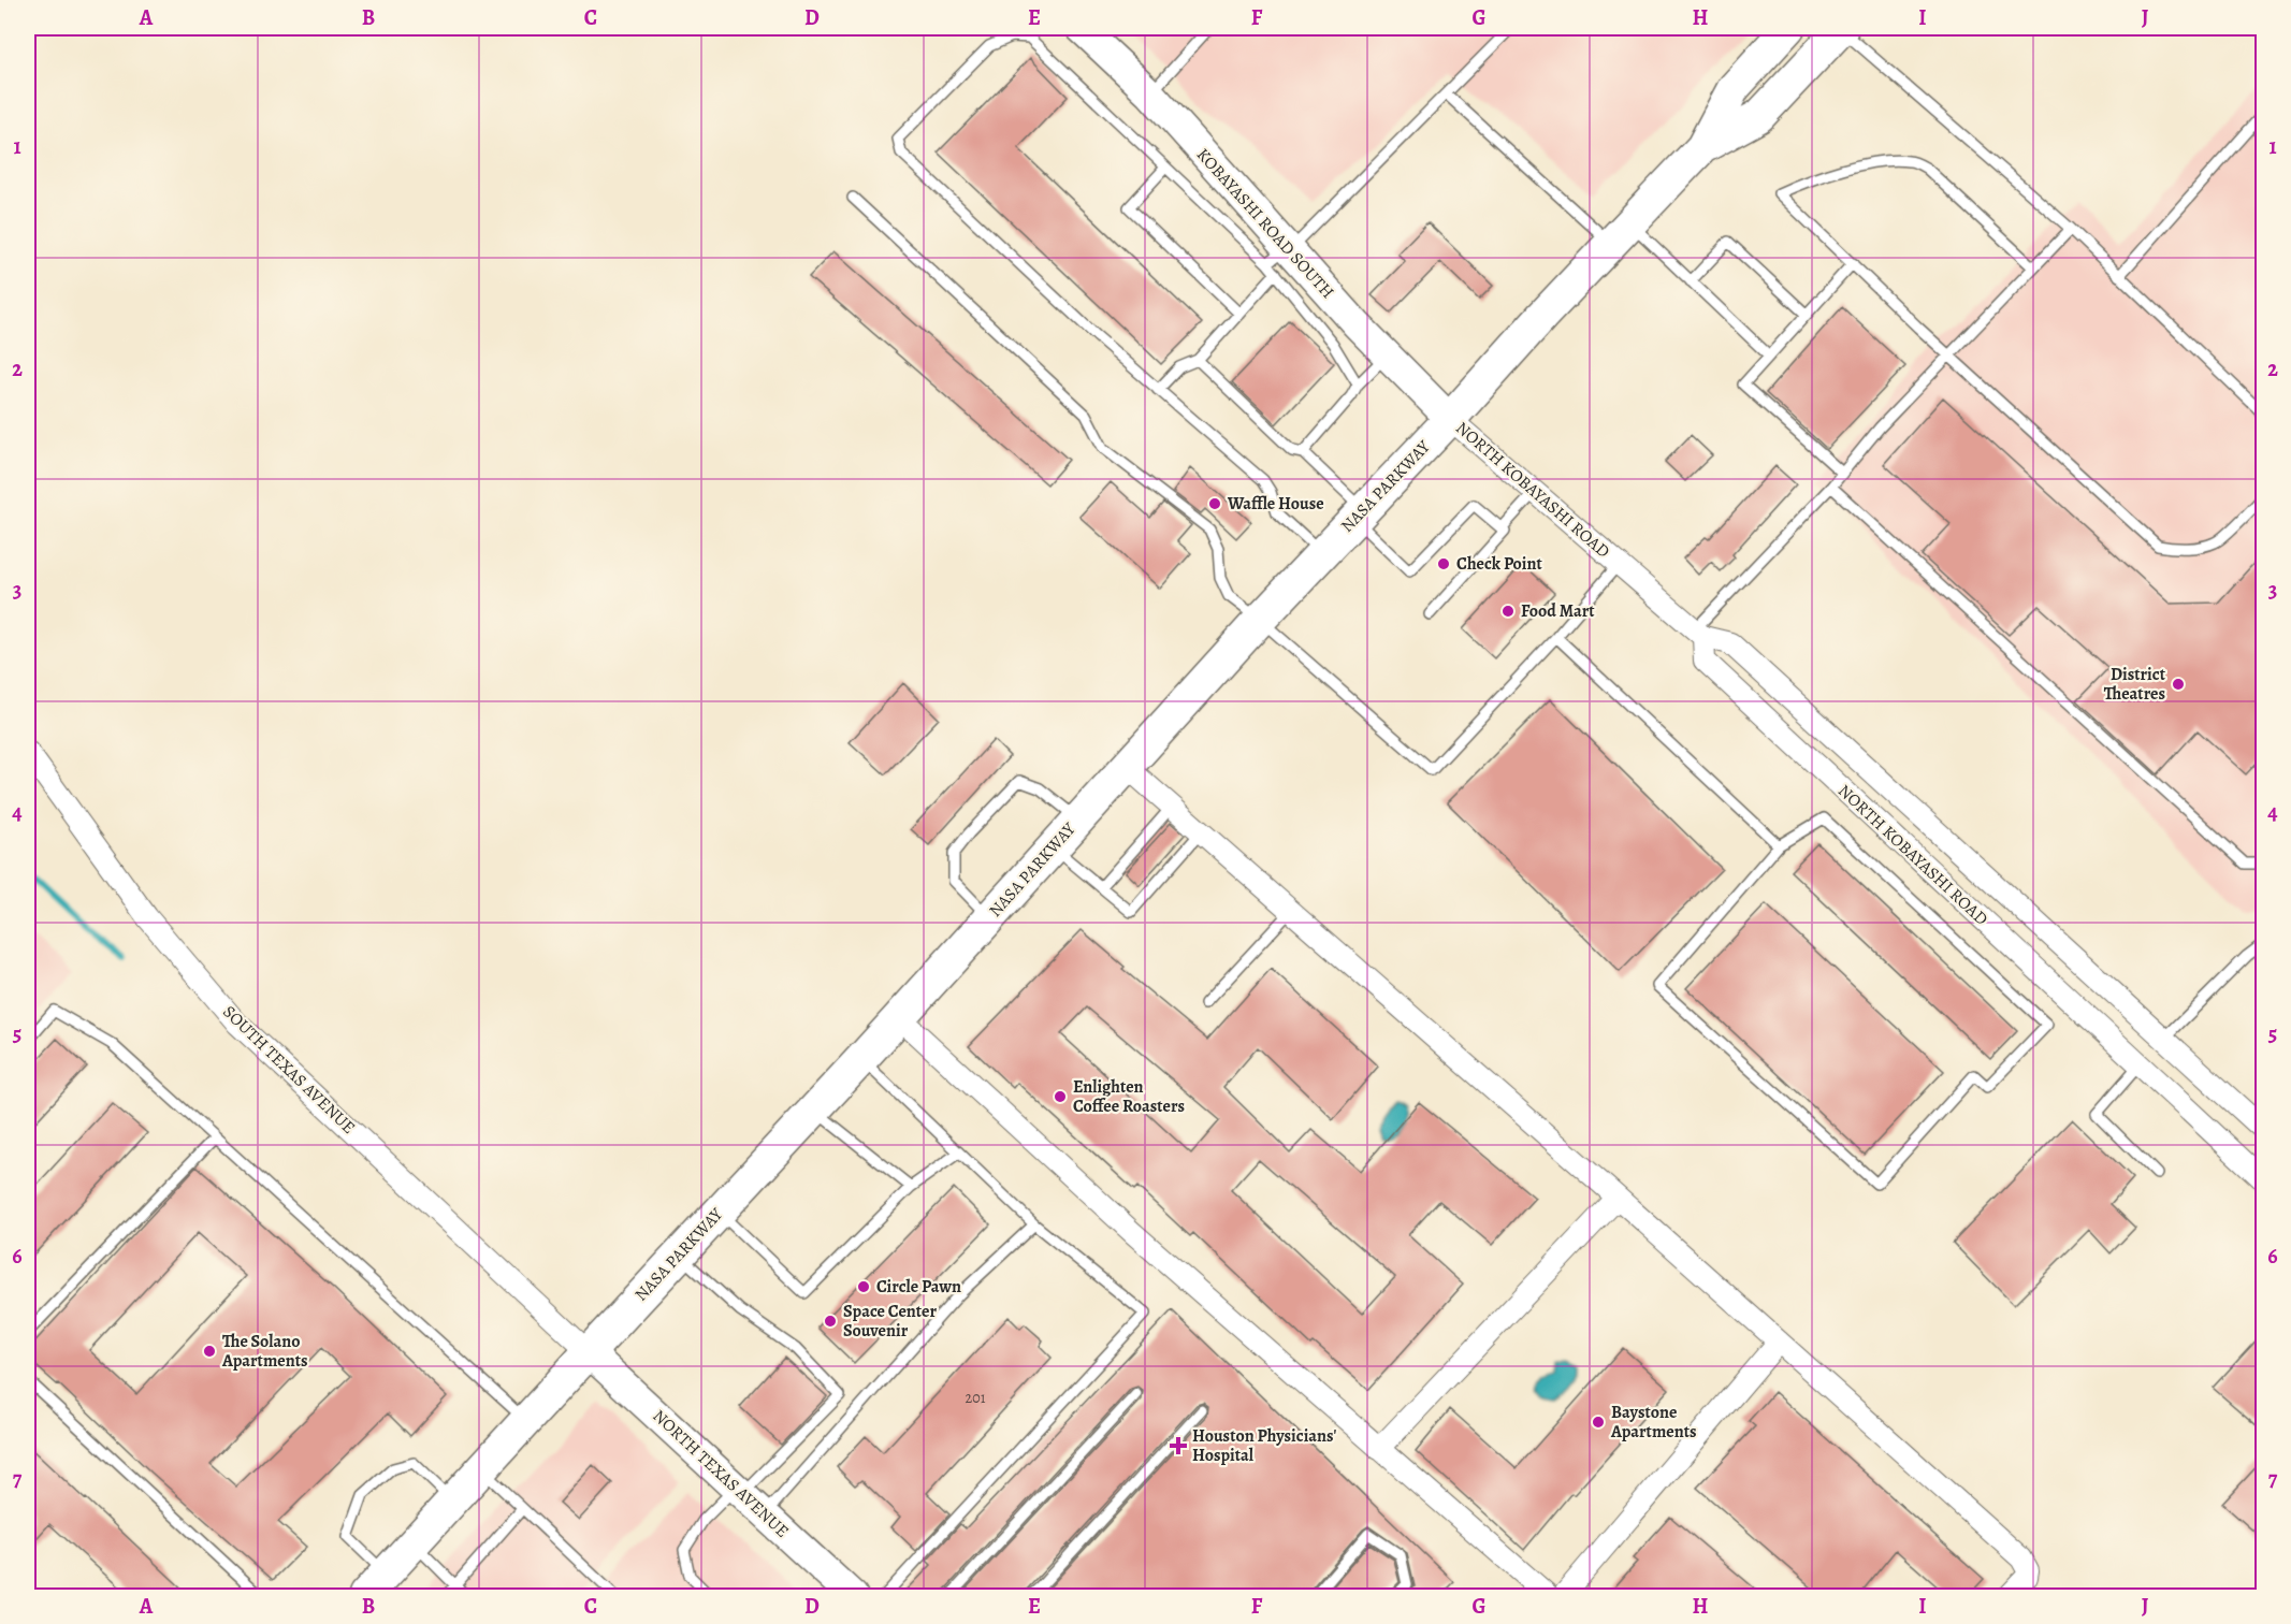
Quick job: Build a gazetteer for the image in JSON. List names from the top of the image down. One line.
{"streets":{"main road":["NASA PARKWAY"],"street":["KOBAYASHI ROAD SOUTH","NORTH KOBAYASHI ROAD","SOUTH TEXAS AVENUE","NORTH TEXAS AVENUE"]},"crossings":[["KOBAYASHI ROAD SOUTH","NASA PARKWAY"],["KOBAYASHI ROAD SOUTH","NORTH KOBAYASHI ROAD"],["NASA PARKWAY","NORTH KOBAYASHI ROAD"],["NASA PARKWAY","SOUTH TEXAS AVENUE"],["NASA PARKWAY","NORTH TEXAS AVENUE"],["SOUTH TEXAS AVENUE","NORTH TEXAS AVENUE"]],"places":{"other":["Waffle House","Check Point","Food Mart","District Theatres","Enlighten Coffee Roasters","Circle Pawn","Space Center Souvenir","The Solano Apartments","Baystone Apartments"],"health":["Houston Physicians' Hospital"]},"house_numbers":["201"],"grid":{"columns":["A","B","C","D","E","F","G","H","I","J"],"rows":["1","2","3","4","5","6","7"]}}
